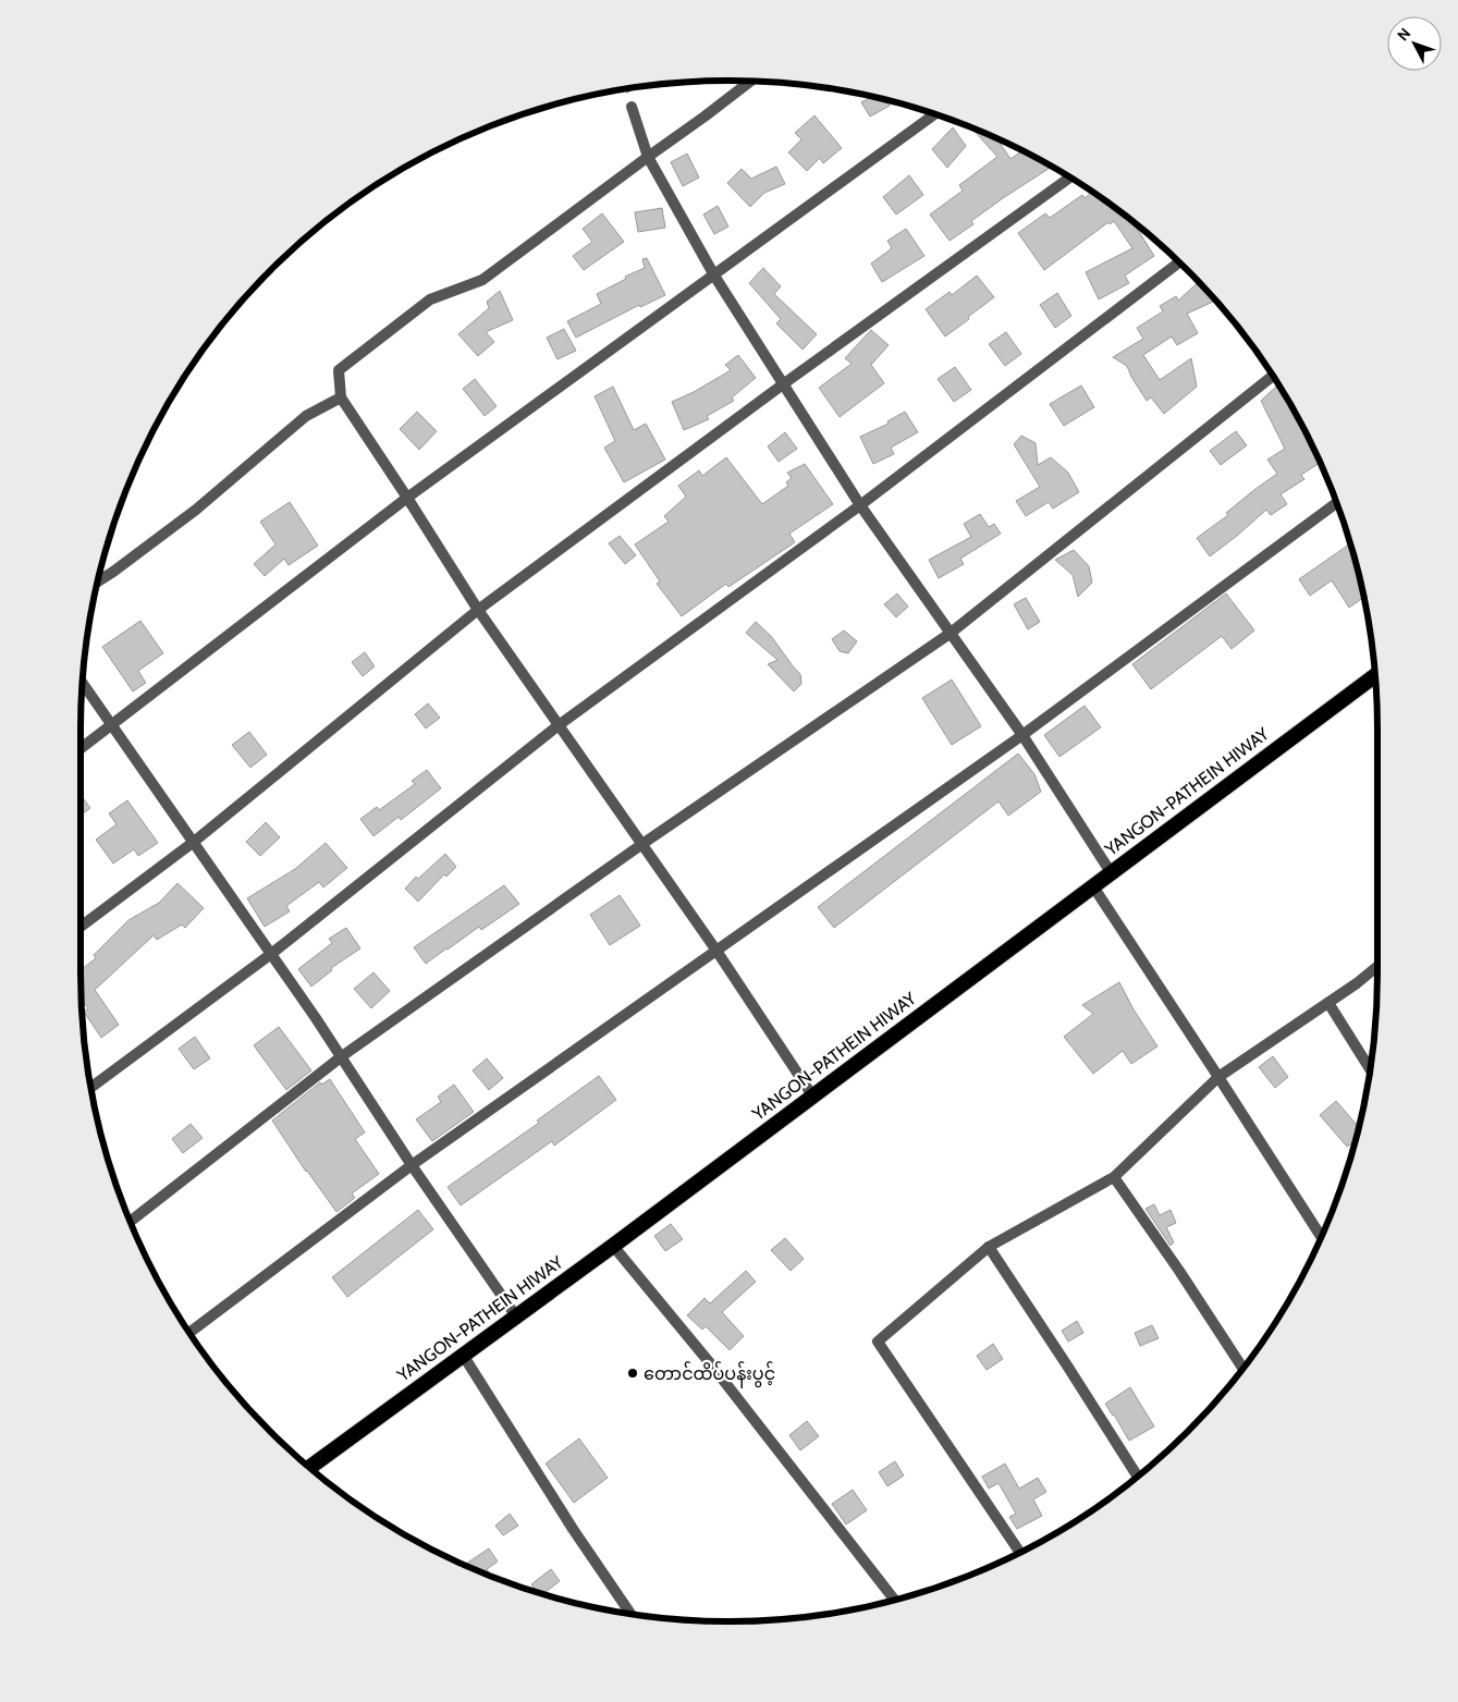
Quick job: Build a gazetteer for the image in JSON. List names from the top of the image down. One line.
{"streets":{"highway":["YANGON-PATHEIN HIWAY"]},"places":["တောင်ထိပ်ပန်းပွင့်"],"north":"top left"}
